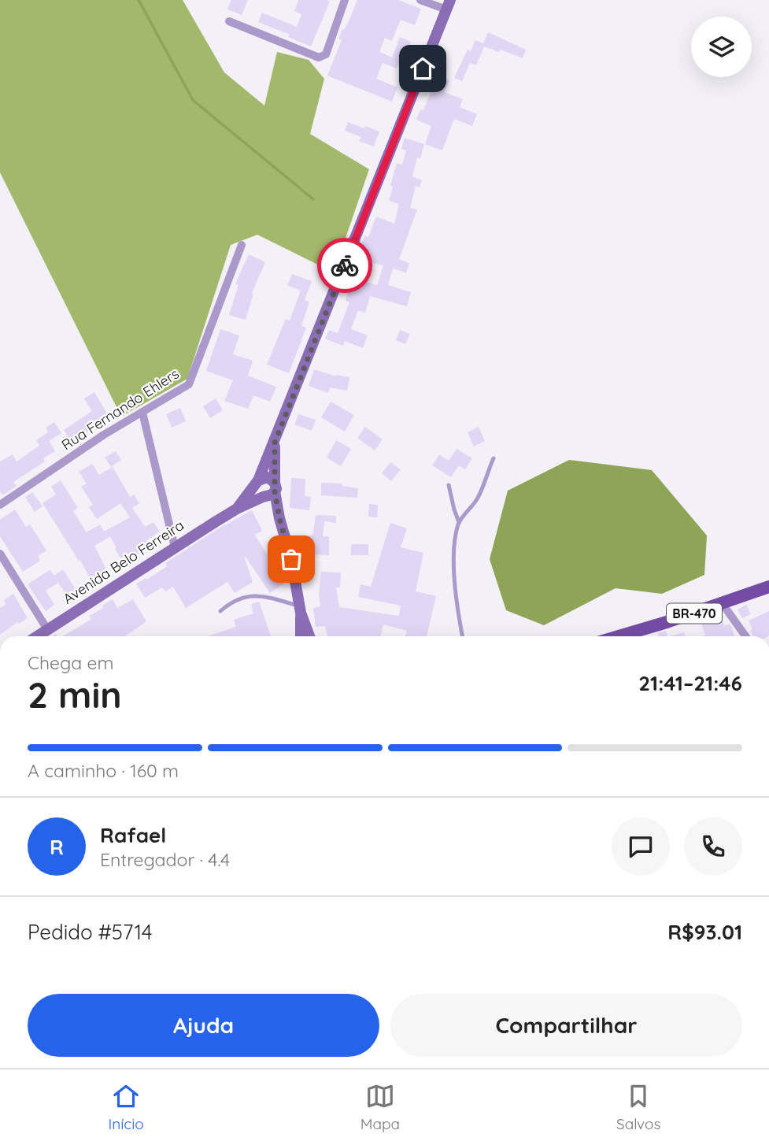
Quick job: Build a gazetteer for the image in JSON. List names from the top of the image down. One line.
{"streets":{"main road":["Avenida Belo Ferreira","BR-470"],"street":["Rua Fernando Ehlers"]},"page":{"heading":["2 min","Chega em","21:41–21:46"],"panel":["Rafael","Entregador · 4.4","Pedido #5714","R$93.01"],"bar":"A caminho · 160 m","round":"R","buttons":["Ajuda","Compartilhar"],"tabs":["Início","Mapa","Salvos"]}}
